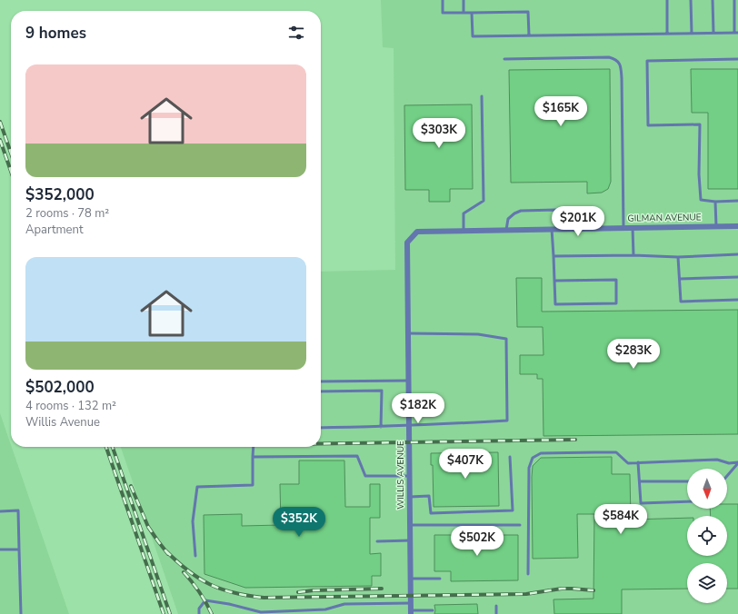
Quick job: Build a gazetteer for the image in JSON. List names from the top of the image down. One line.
{"streets":{"street":["GILMAN AVENUE","WILLIS AVENUE"]},"crossings":[["GILMAN AVENUE","WILLIS AVENUE"]],"north":"bottom","page":{"heading":"9 homes","list":[{"name":"$352,000","note":"2 rooms · 78 m² · Apartment"},{"name":"$502,000","note":"4 rooms · 132 m² · Willis Avenue"}],"price":["$165K","$303K","$201K","$283K","$182K","$407K","$584K","$352K","$502K"]}}
